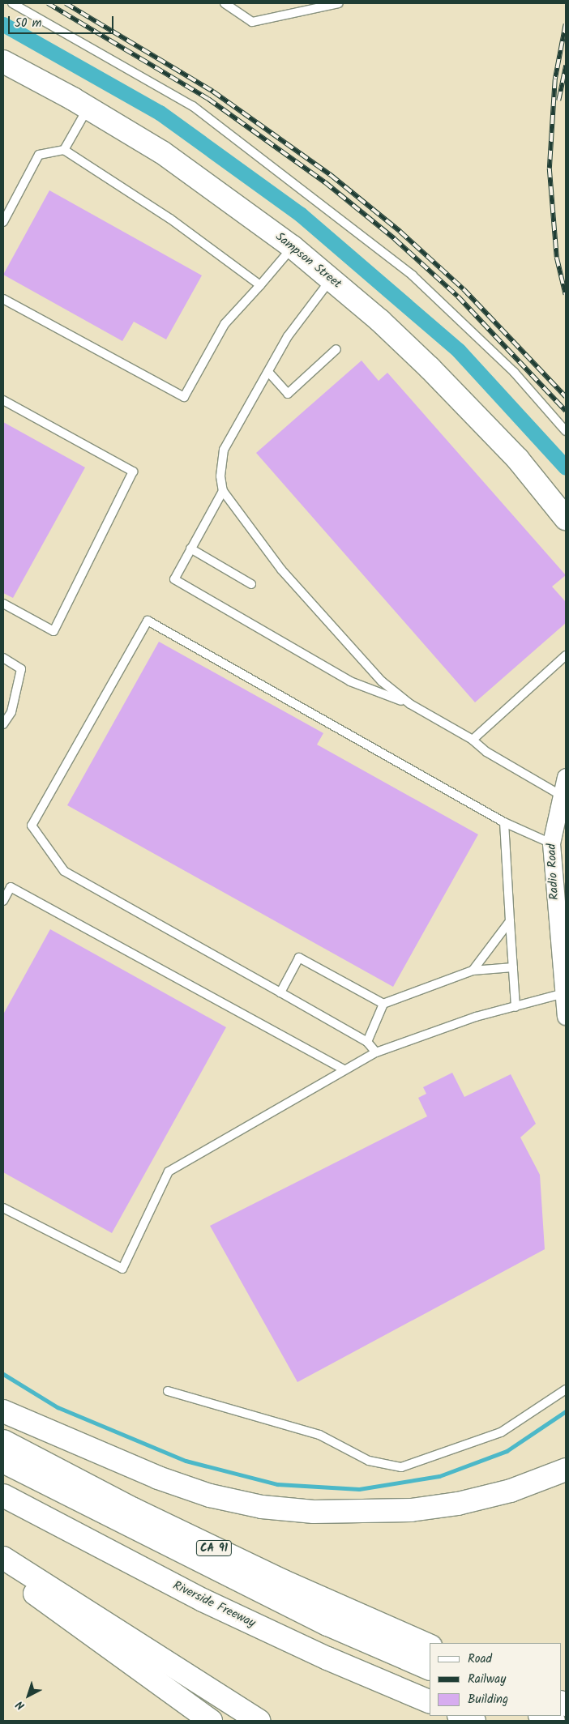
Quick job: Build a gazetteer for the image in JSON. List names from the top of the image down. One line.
{"streets":{"main road":["Sampson Street","CA 91","Riverside Freeway"],"street":["Radio Road"]},"legend":["Road","Railway","Building"],"scale_bar":"50 m","north":"bottom left"}
